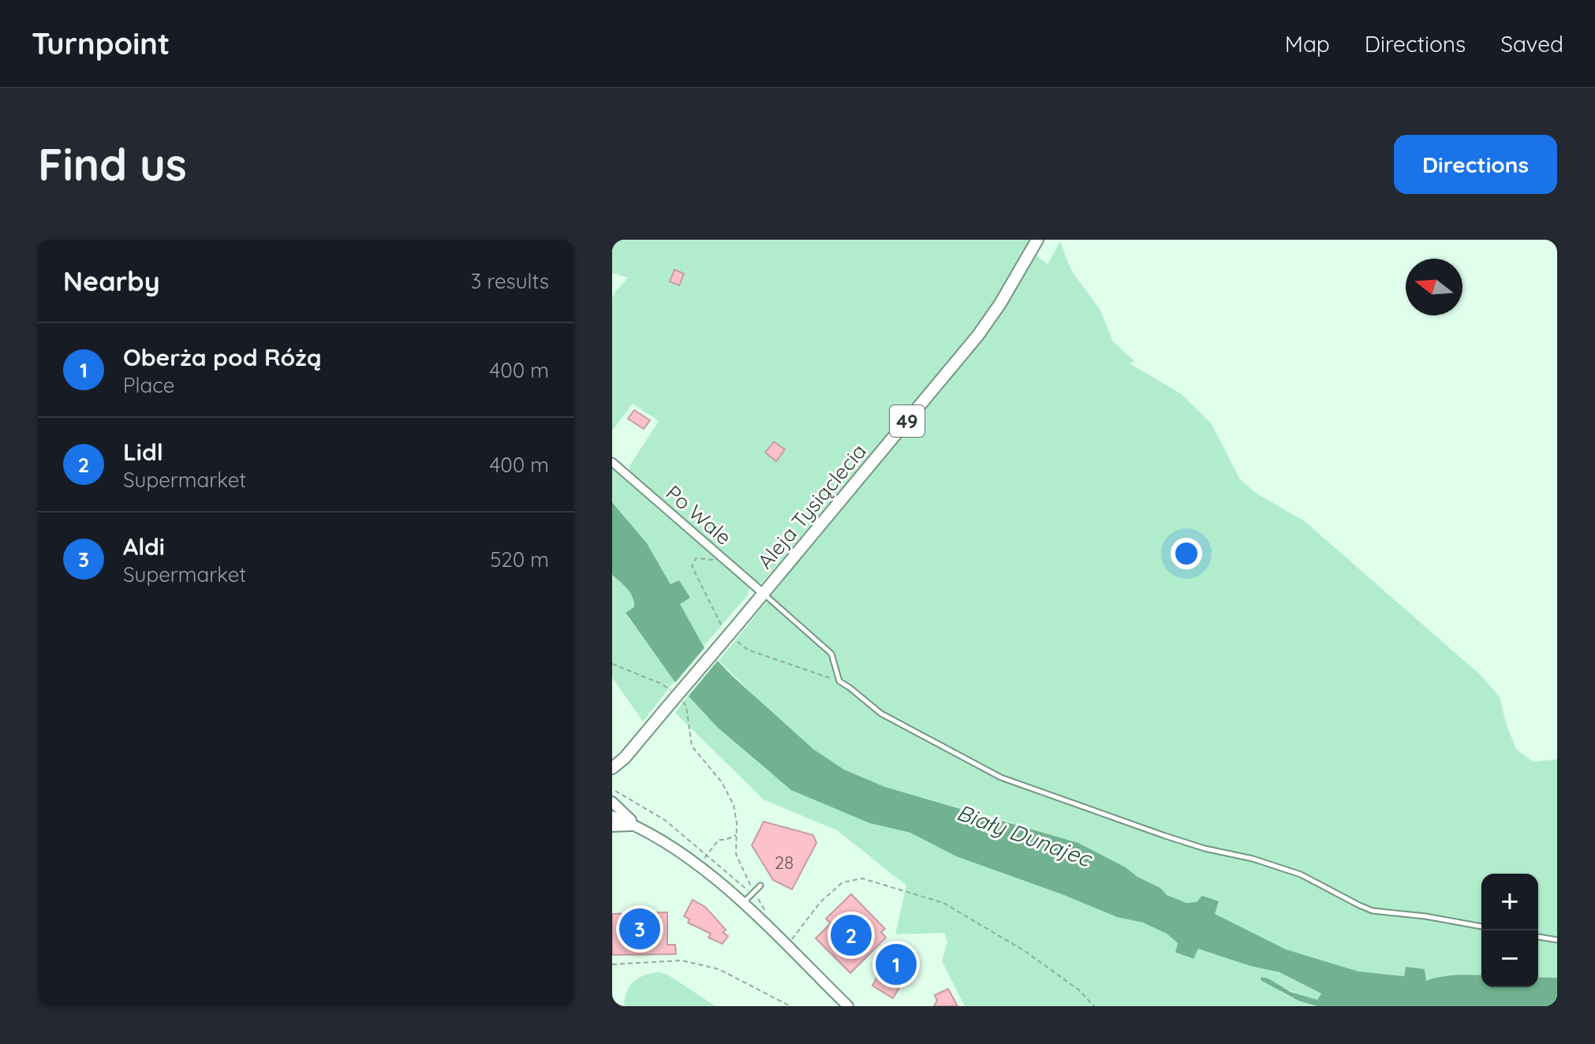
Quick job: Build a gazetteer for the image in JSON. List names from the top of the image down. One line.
{"streets":{"main road":["49","Aleja Tysiąclecia"],"street":["Po Wale"]},"crossings":[["Aleja Tysiąclecia","Po Wale"]],"water":["Biały Dunajec"],"house_numbers":["28"],"north":"left","page":{"header":"Turnpoint","nav":["Map","Directions","Saved"],"buttons":"Directions","title":"Find us","heading":["Nearby","3 results"],"list":[{"mark":"1","name":"Oberża pod Różą","note":"Place","value":"400 m"},{"mark":"2","name":"Lidl","note":"Supermarket","value":"400 m"},{"mark":"3","name":"Aldi","note":"Supermarket","value":"520 m"}],"map_buttons":["+","−"],"pins":["3","2","1"]}}
